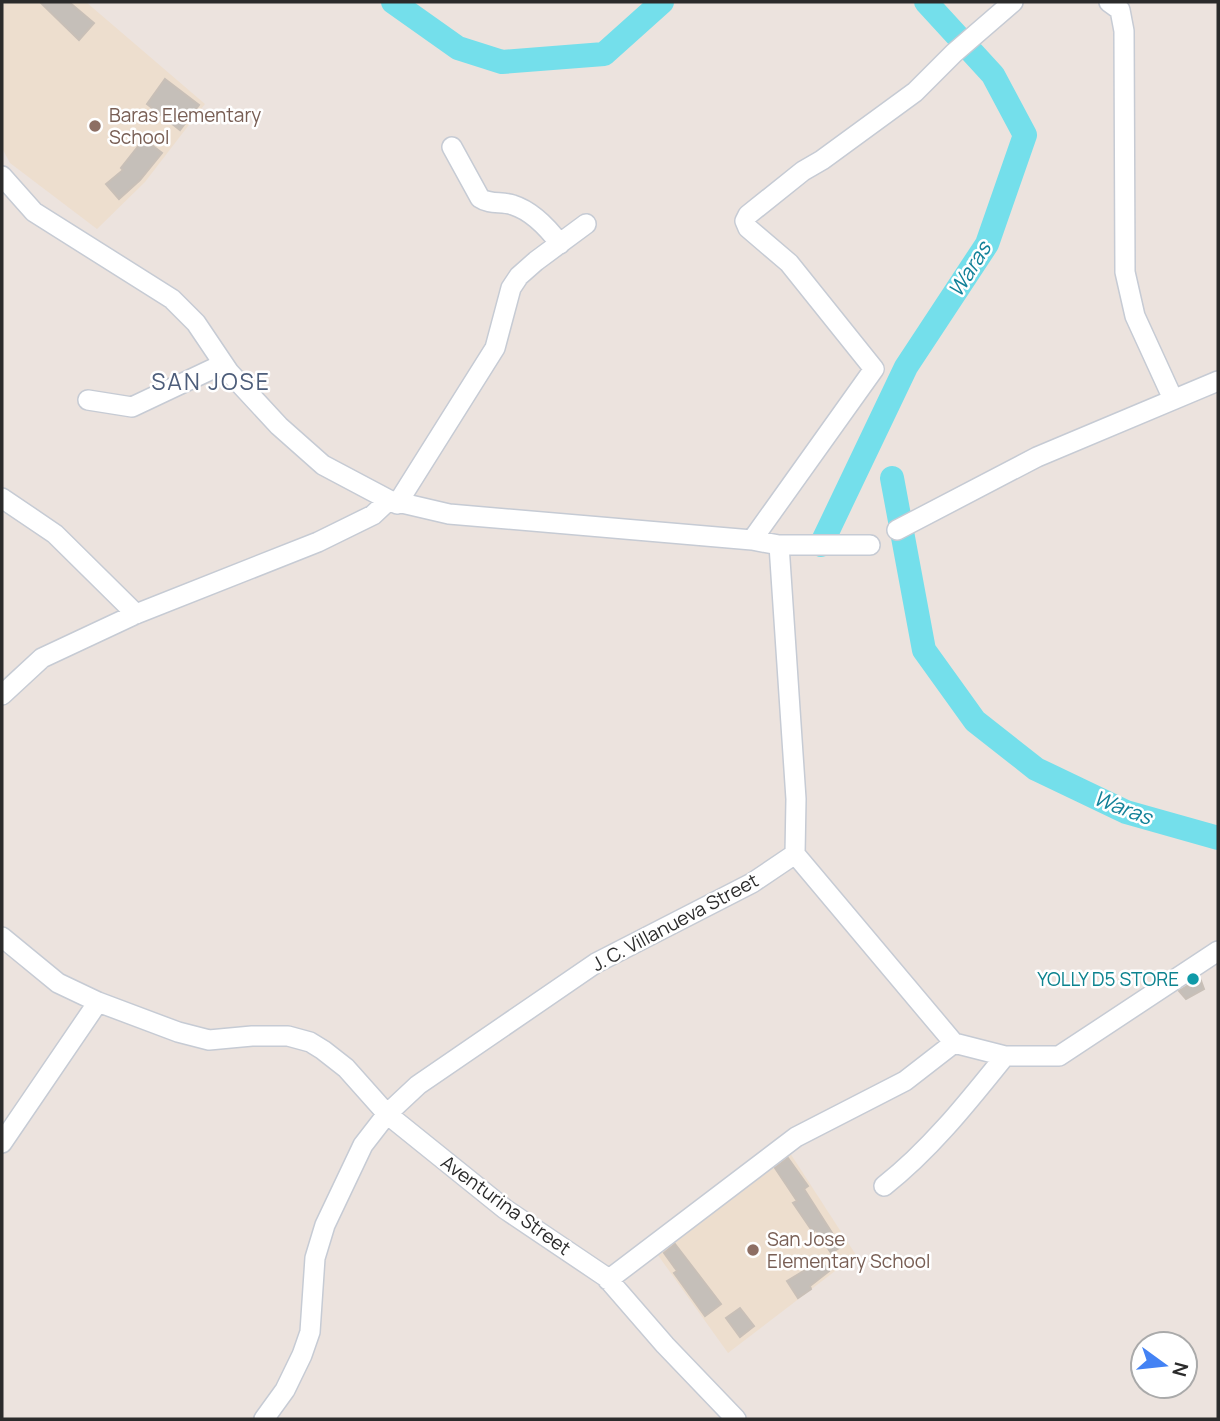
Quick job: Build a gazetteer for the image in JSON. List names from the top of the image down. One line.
{"streets":{"street":["J. C. Villanueva Street","Aventurina Street"]},"crossings":[["J. C. Villanueva Street","Aventurina Street"]],"districts":["SAN JOSE"],"water":["Waras"],"places":["Baras Elementary School","YOLLY D5 STORE","San Jose Elementary School"],"north":"right"}
